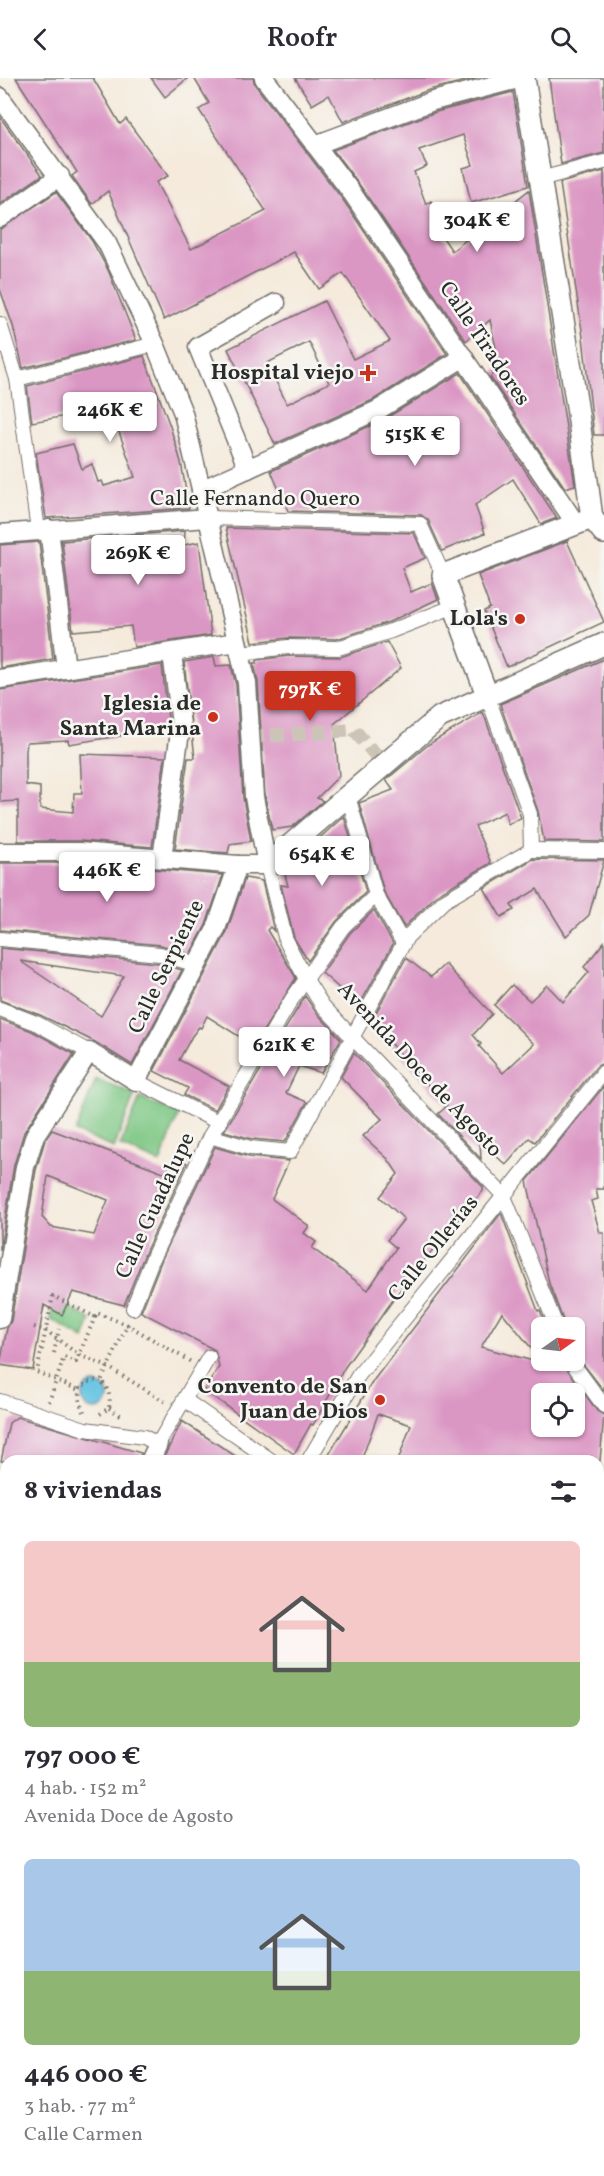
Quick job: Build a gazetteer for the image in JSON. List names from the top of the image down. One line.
{"streets":{"street":["Calle Tiradores","Calle Fernando Quero","Calle Serpiente","Avenida Doce de Agosto","Calle Guadalupe","Calle Ollerías"]},"crossings":[["Calle Fernando Quero","Avenida Doce de Agosto"],["Avenida Doce de Agosto","Calle Guadalupe"],["Avenida Doce de Agosto","Calle Ollerías"]],"places":{"health":["Hospital viejo"],"other":["Lola's","Iglesia de Santa Marina","Convento de San Juan de Dios"]},"north":"right","page":{"header":"Roofr","price":["304K €","246K €","515K €","269K €","797K €","654K €","446K €","621K €"],"heading":"8 viviendas","list":[{"name":"797 000 €","note":"4 hab. · 152 m² · Avenida Doce de Agosto"},{"name":"446 000 €","note":"3 hab. · 77 m² · Calle Carmen"}]}}
